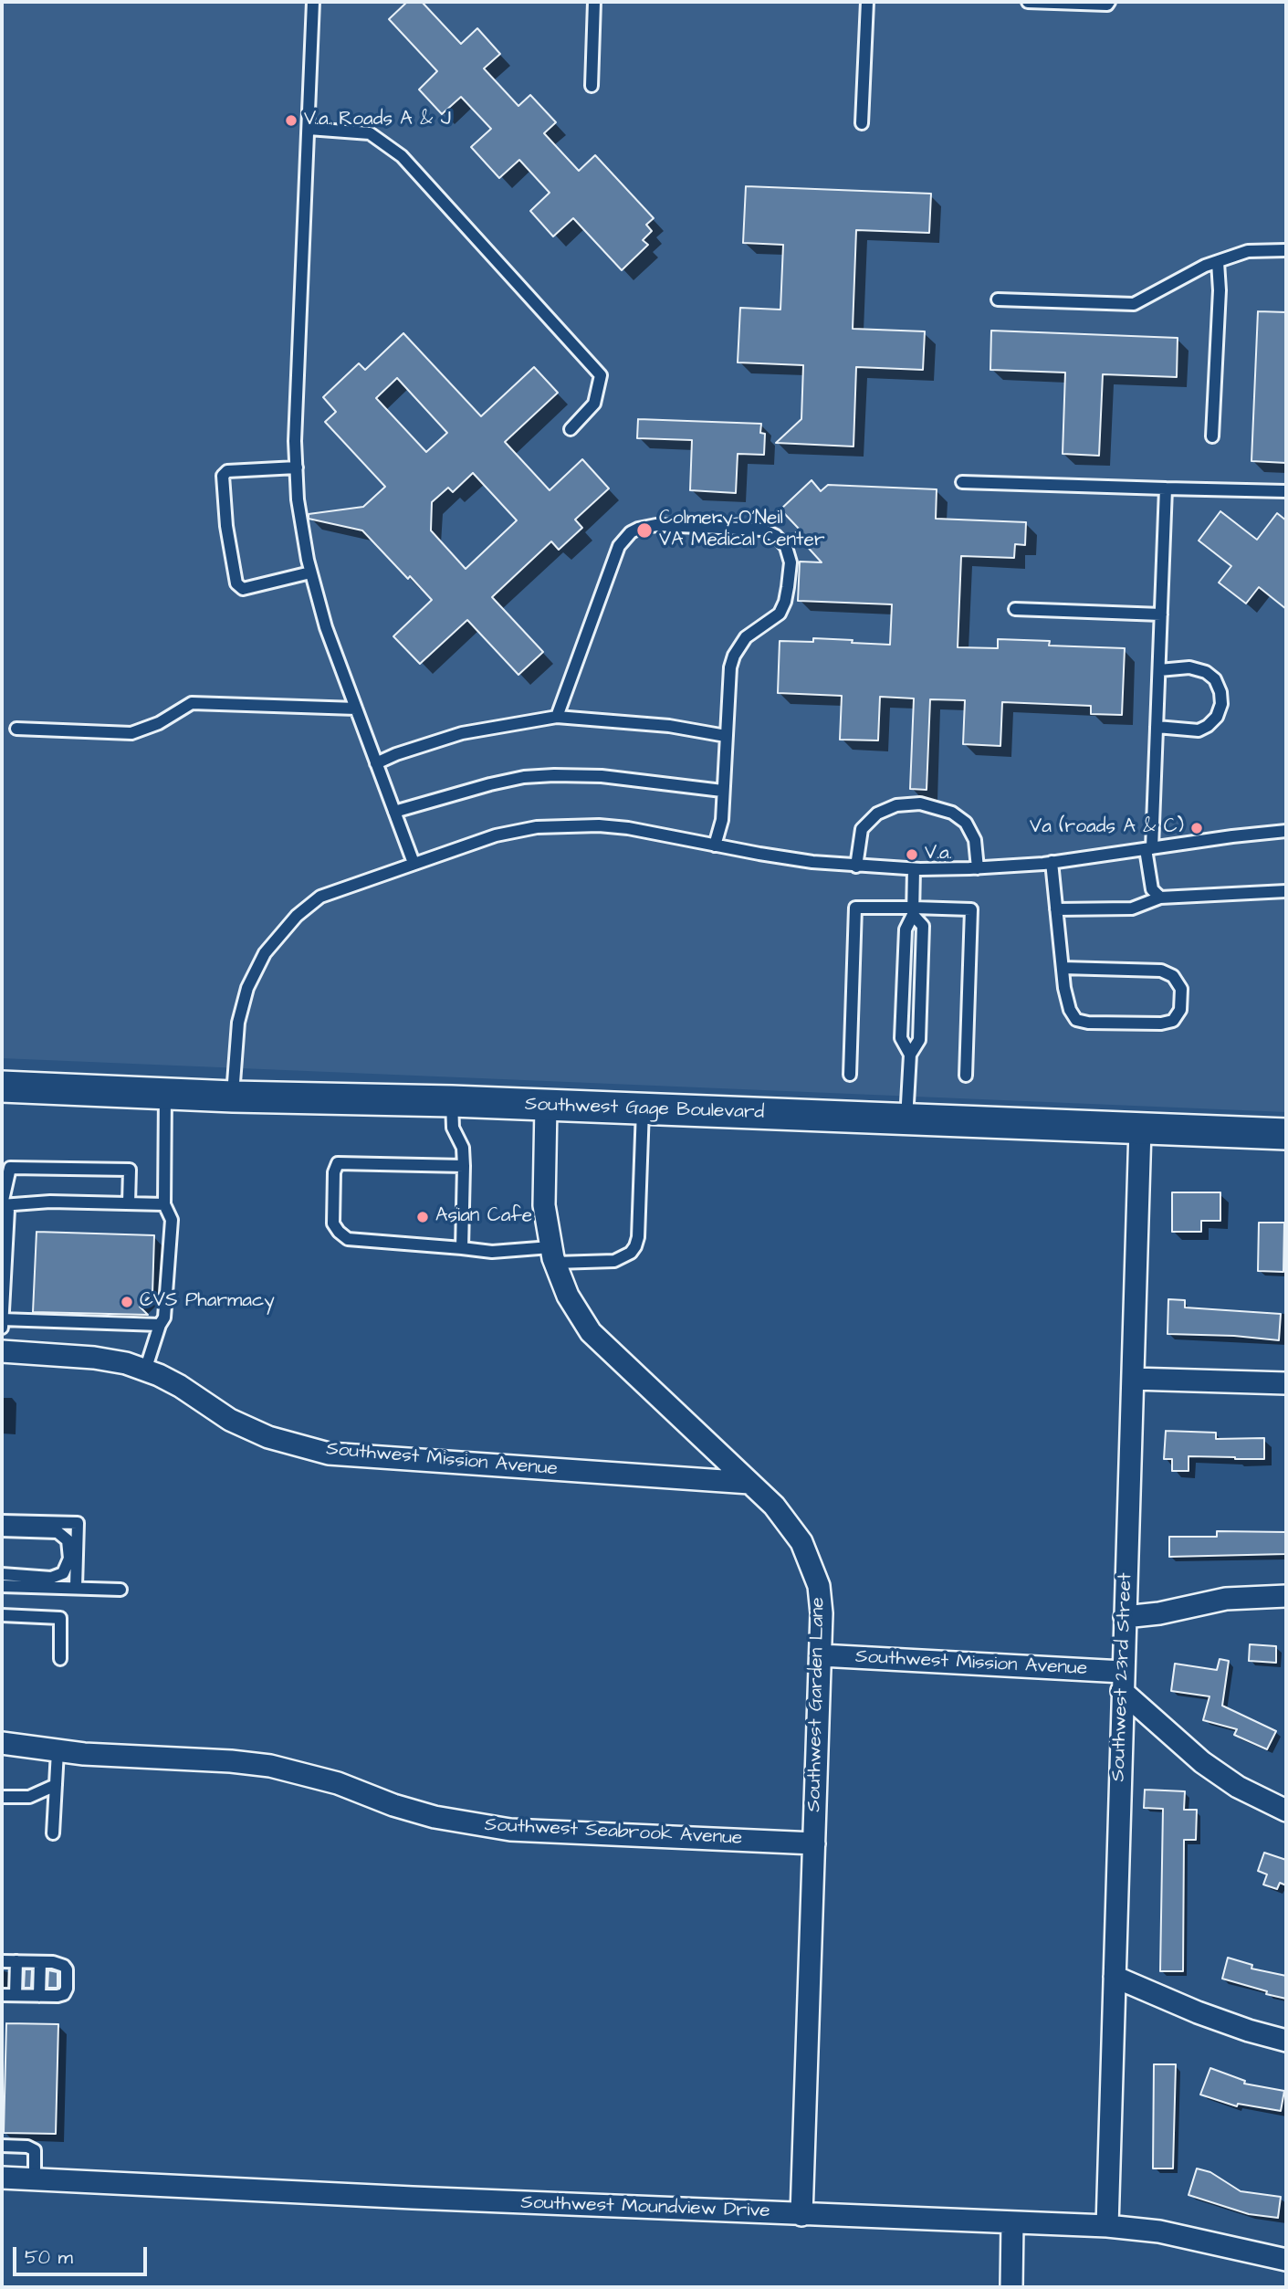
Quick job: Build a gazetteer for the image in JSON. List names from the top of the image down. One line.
{"streets":{"main road":["Southwest Gage Boulevard"],"street":["Southwest Mission Avenue","Southwest 23rd Street","Southwest Garden Lane","Southwest Seabrook Avenue","Southwest Moundview Drive"]},"crossings":[["Southwest Gage Boulevard","Southwest 23rd Street"],["Southwest Gage Boulevard","Southwest Garden Lane"],["Southwest Mission Avenue","Southwest 23rd Street"],["Southwest Mission Avenue","Southwest Garden Lane"],["Southwest 23rd Street","Southwest Moundview Drive"],["Southwest Garden Lane","Southwest Seabrook Avenue"],["Southwest Garden Lane","Southwest Moundview Drive"]],"places":["V.a. Roads A & J","Colmery-O'Neil VA Medical Center","Va (roads A & C)","V.a.","Asian Cafe","CVS Pharmacy"],"scale_bar":"50 m"}
